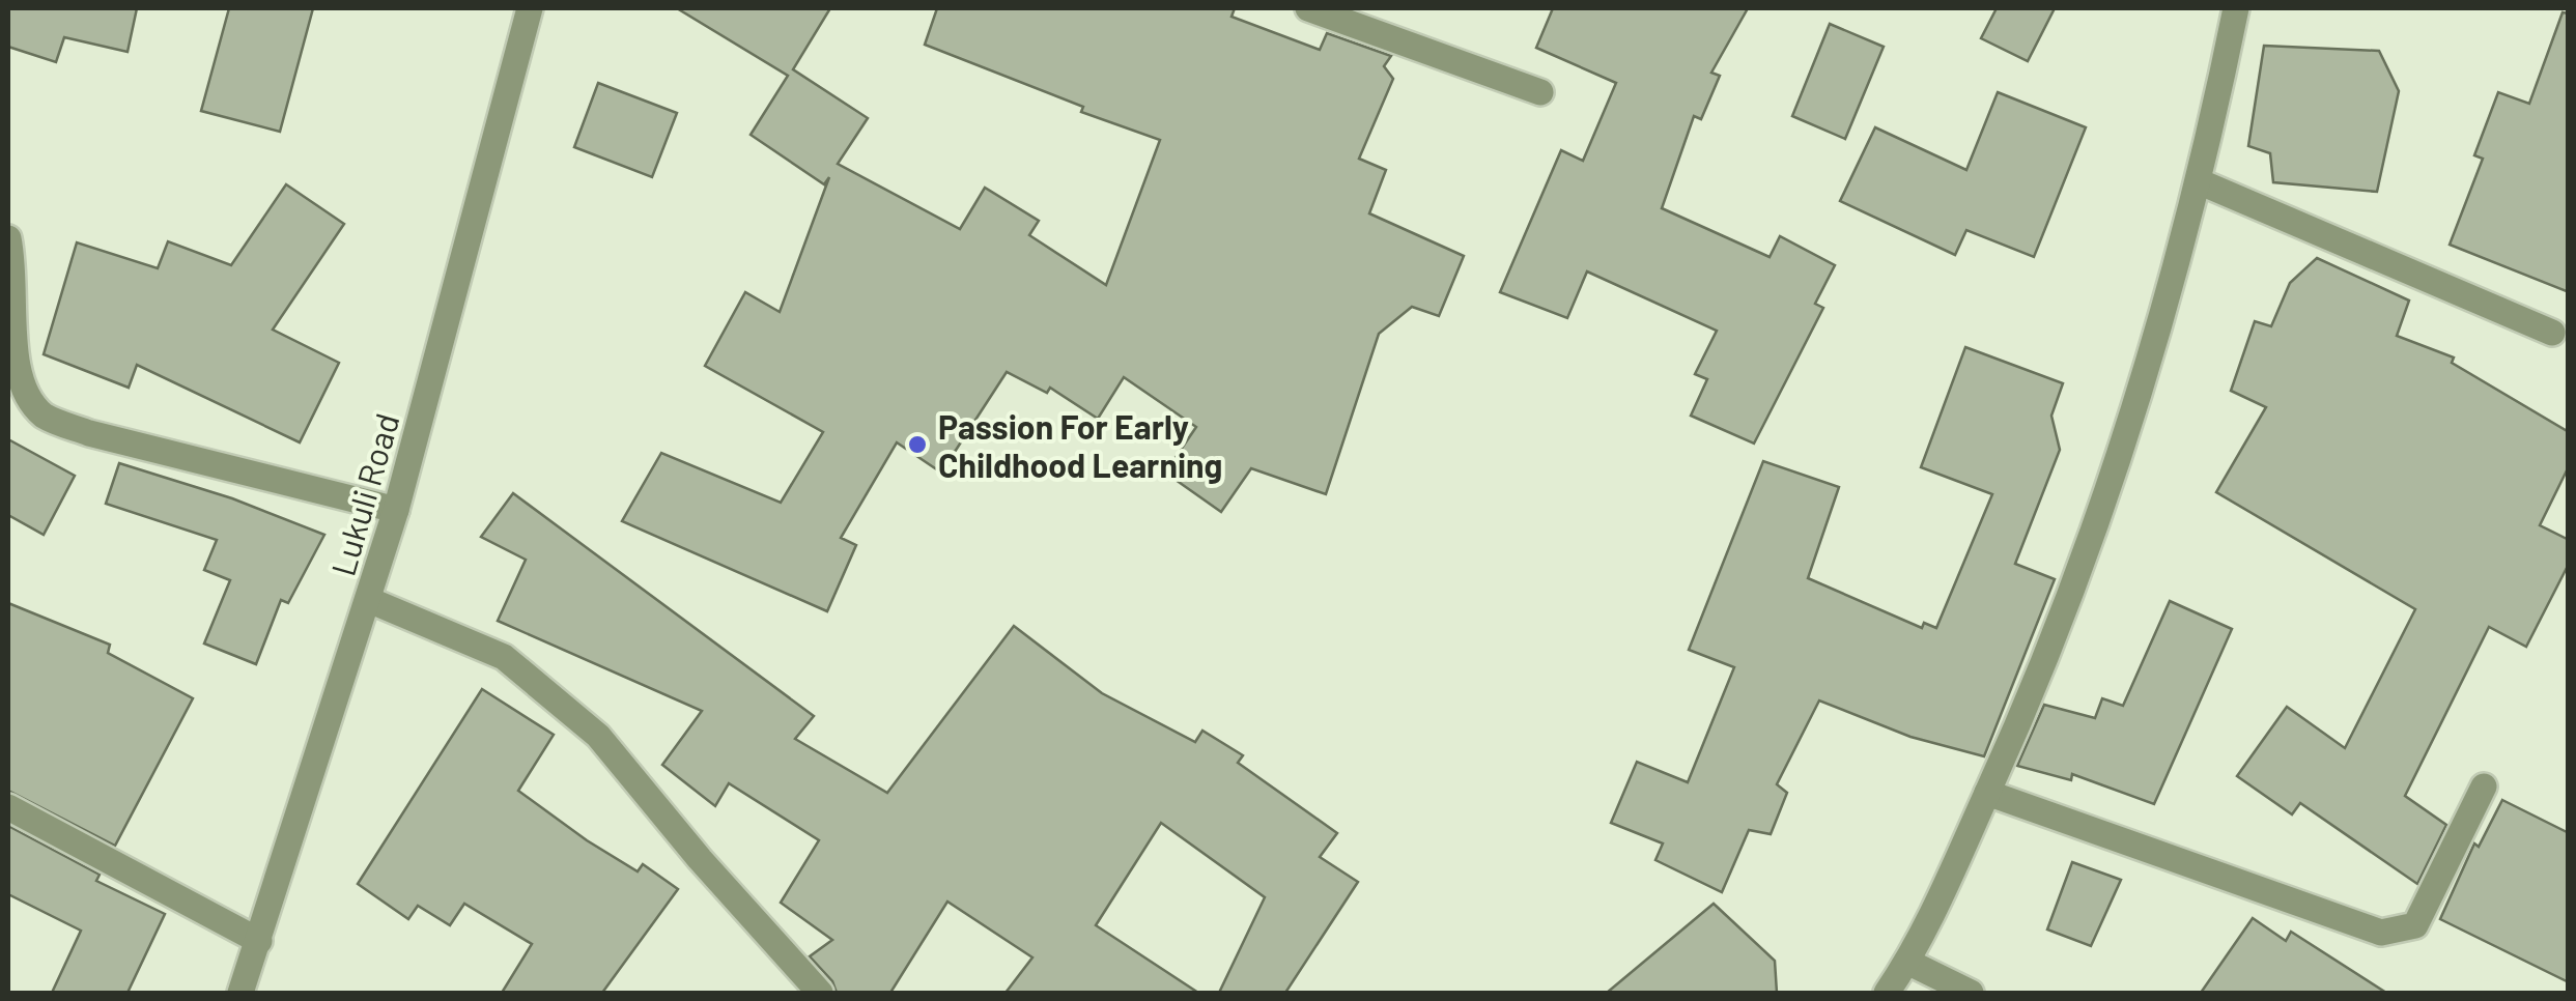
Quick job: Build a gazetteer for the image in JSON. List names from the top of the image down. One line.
{"streets":{"street":["Lukuli Road"]},"places":["Passion For Early Childhood Learning"]}
